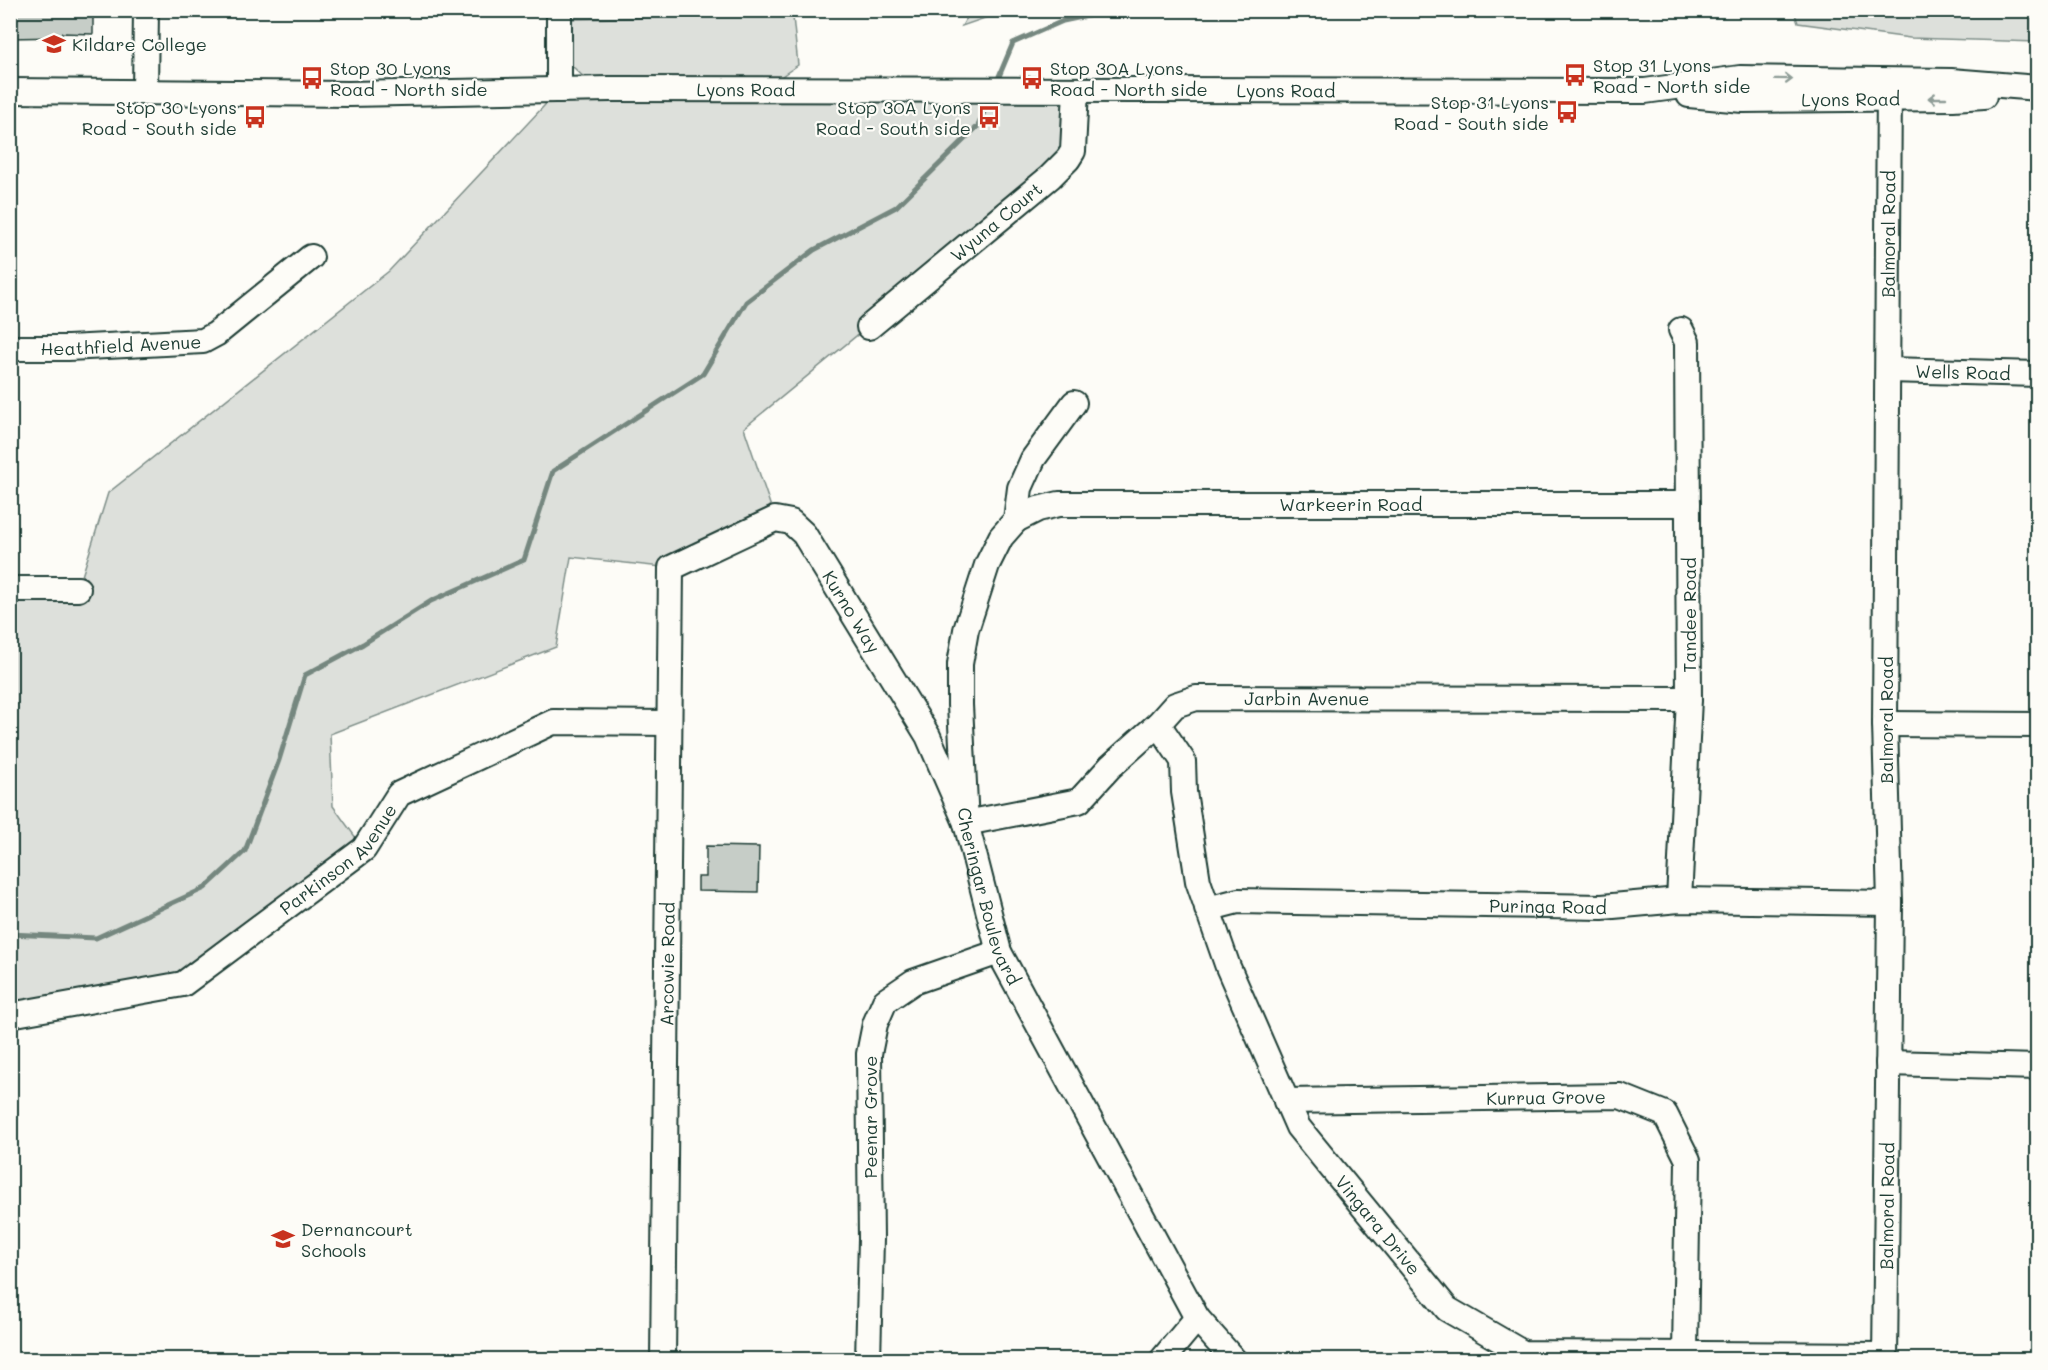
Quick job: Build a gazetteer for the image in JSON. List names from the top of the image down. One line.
{"streets":{"street":["Lyons Road","Wyuna Court","Balmoral Road","Heathfield Avenue","Wells Road","Warkeerin Road","Kurno Way","Tandee Road","Jarbin Avenue","Parkinson Avenue","Cheringar Boulevard","Puringa Road","Arcowie Road","Kurrua Grove","Peenar Grove","Vingara Drive"]},"crossings":[["Lyons Road","Wyuna Court"],["Lyons Road","Balmoral Road"],["Balmoral Road","Wells Road"],["Balmoral Road","Puringa Road"],["Balmoral Road","Vingara Drive"],["Warkeerin Road","Tandee Road"],["Warkeerin Road","Cheringar Boulevard"],["Kurno Way","Jarbin Avenue"],["Kurno Way","Cheringar Boulevard"],["Kurno Way","Arcowie Road"],["Tandee Road","Jarbin Avenue"],["Tandee Road","Puringa Road"],["Jarbin Avenue","Cheringar Boulevard"],["Jarbin Avenue","Vingara Drive"],["Parkinson Avenue","Arcowie Road"],["Cheringar Boulevard","Peenar Grove"],["Puringa Road","Vingara Drive"],["Kurrua Grove","Vingara Drive"]],"places":{"school or university":["Kildare College","Dernancourt Schools"],"bus stop":["Stop 31 Lyons Road - North side","Stop 30 Lyons Road - North side","Stop 30A Lyons Road - North side","Stop 31 Lyons Road - South side","Stop 30 Lyons Road - South side","Stop 30A Lyons Road - South side"]}}
